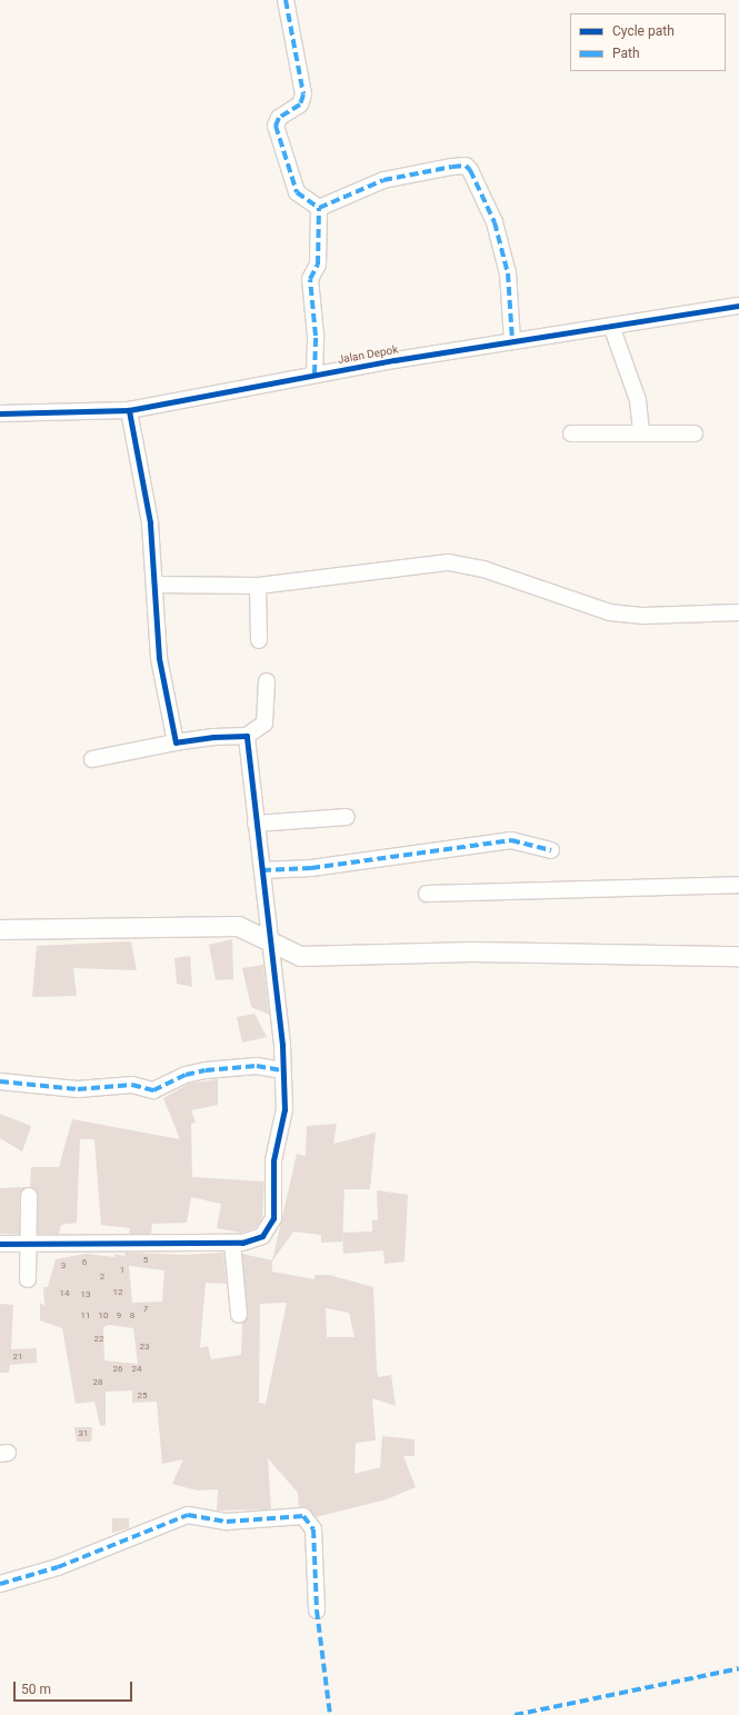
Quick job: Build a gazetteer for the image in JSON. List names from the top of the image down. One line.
{"streets":{"street":["Jalan Depok"]},"house_numbers":["5","6","3","1","2","12","14","13","7","11","10","9","8","22","23","21","26","24","28","25","31"],"legend":["Cycle path","Path"],"scale_bar":"50 m"}
